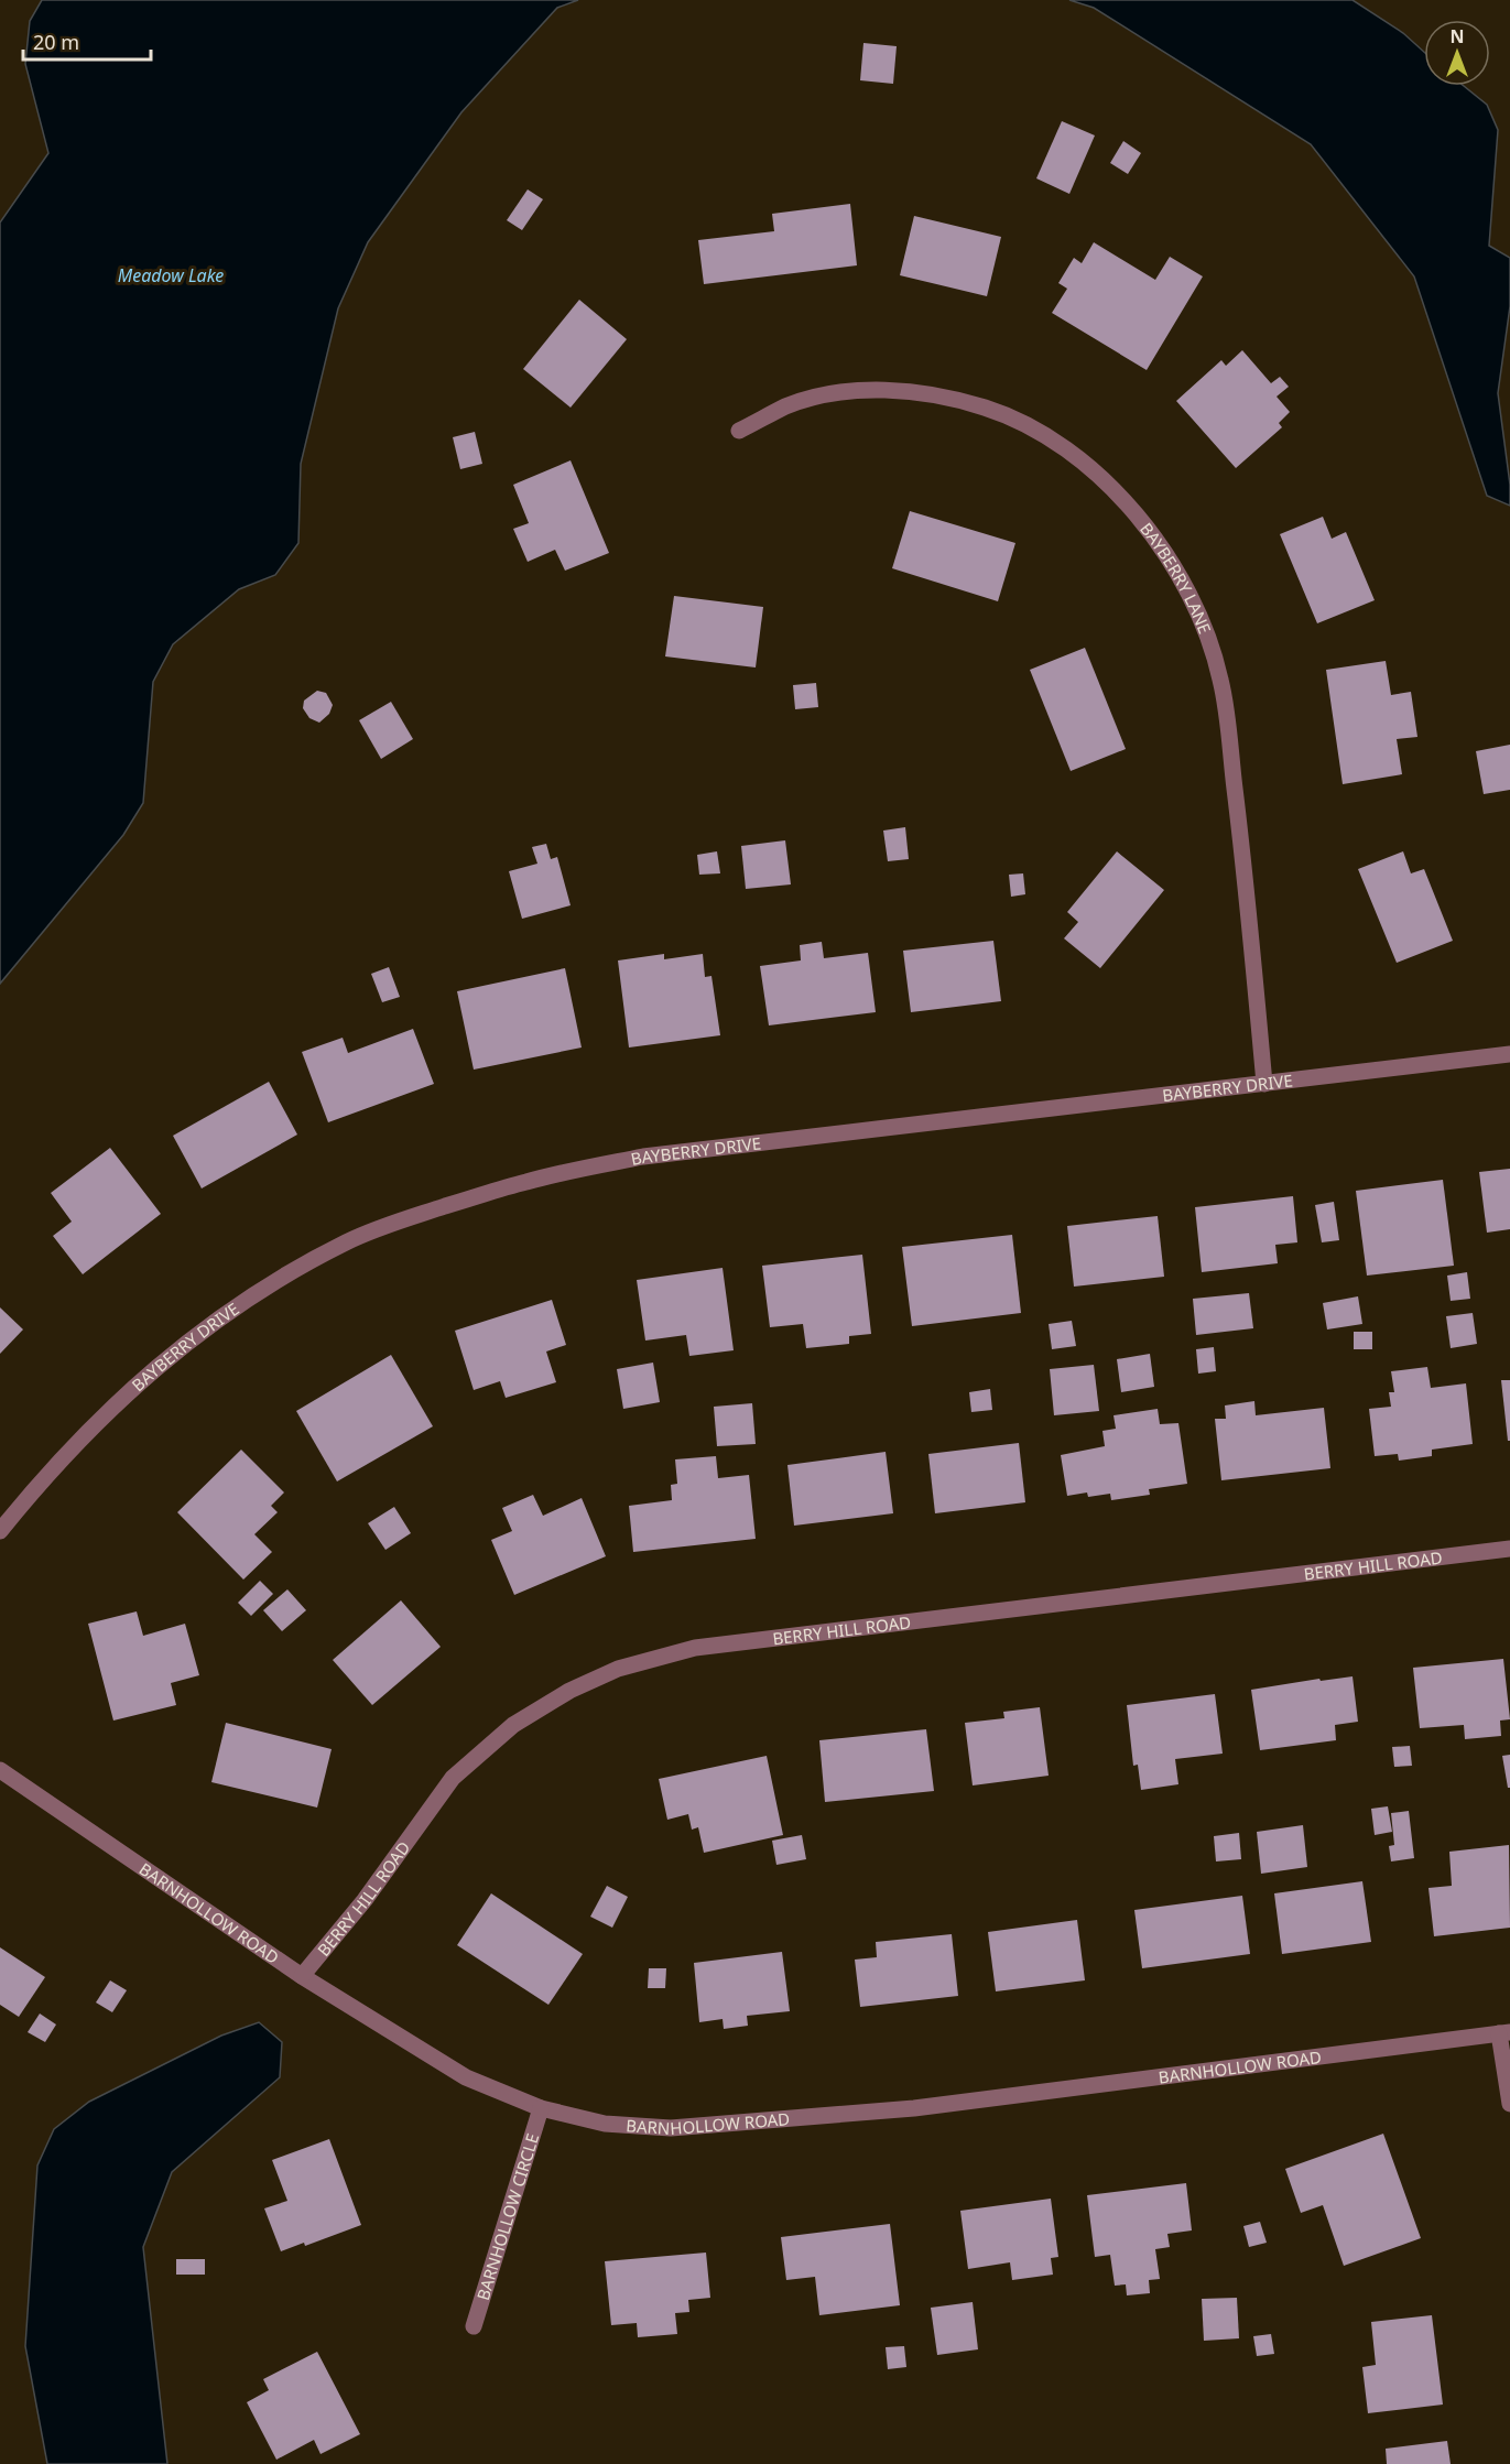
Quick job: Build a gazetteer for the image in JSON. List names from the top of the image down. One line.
{"streets":{"street":["BAYBERRY LANE","BAYBERRY DRIVE","BERRY HILL ROAD","BARNHOLLOW ROAD","BARNHOLLOW CIRCLE"]},"crossings":[["BAYBERRY LANE","BAYBERRY DRIVE"],["BERRY HILL ROAD","BARNHOLLOW ROAD"],["BARNHOLLOW ROAD","BARNHOLLOW CIRCLE"]],"water":["Meadow Lake"],"scale_bar":"20 m","north":"top"}
